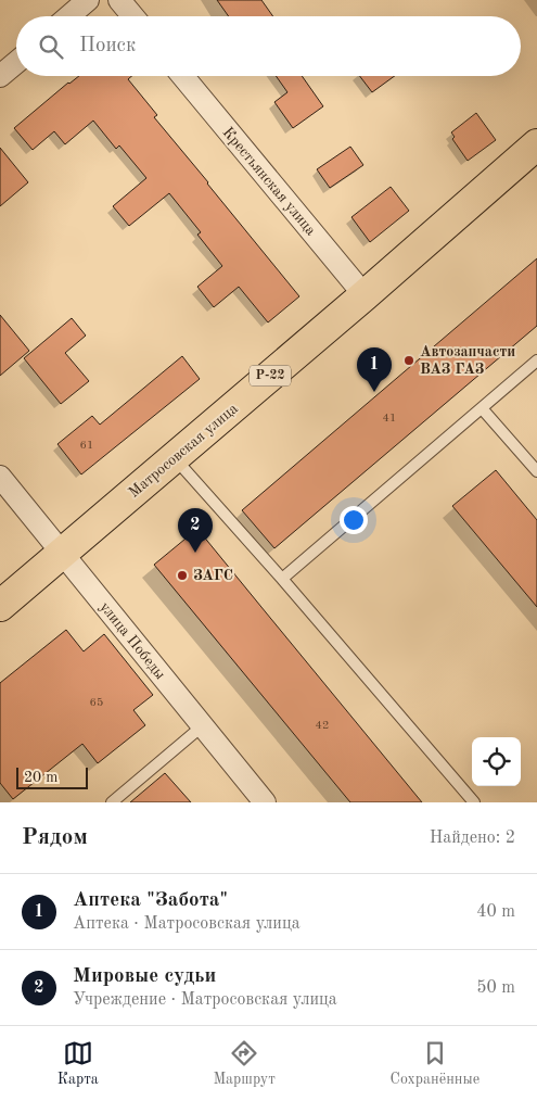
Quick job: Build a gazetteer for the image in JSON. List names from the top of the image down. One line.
{"streets":{"highway":["Р-22","Матросовская улица"],"street":["Крестьянская улица","улица Победы"]},"crossings":[["Крестьянская улица","Матросовская улица"],["Матросовская улица","улица Победы"]],"places":["Автозапчасти ВАЗ ГАЗ","ЗАГС"],"house_numbers":["41","61","65","42"],"scale_bar":"20 m","page":{"search":"Поиск","pins":["1","2"],"scale":"20 m","heading":["Рядом","Найдено: 2"],"list":[{"mark":"1","name":"Аптека \"Забота\"","note":"Аптека · Матросовская улица","value":"40 m"},{"mark":"2","name":"Мировые судьи","note":"Учреждение · Матросовская улица","value":"50 m"}],"nav":["Карта","Маршрут","Сохранённые"]}}
